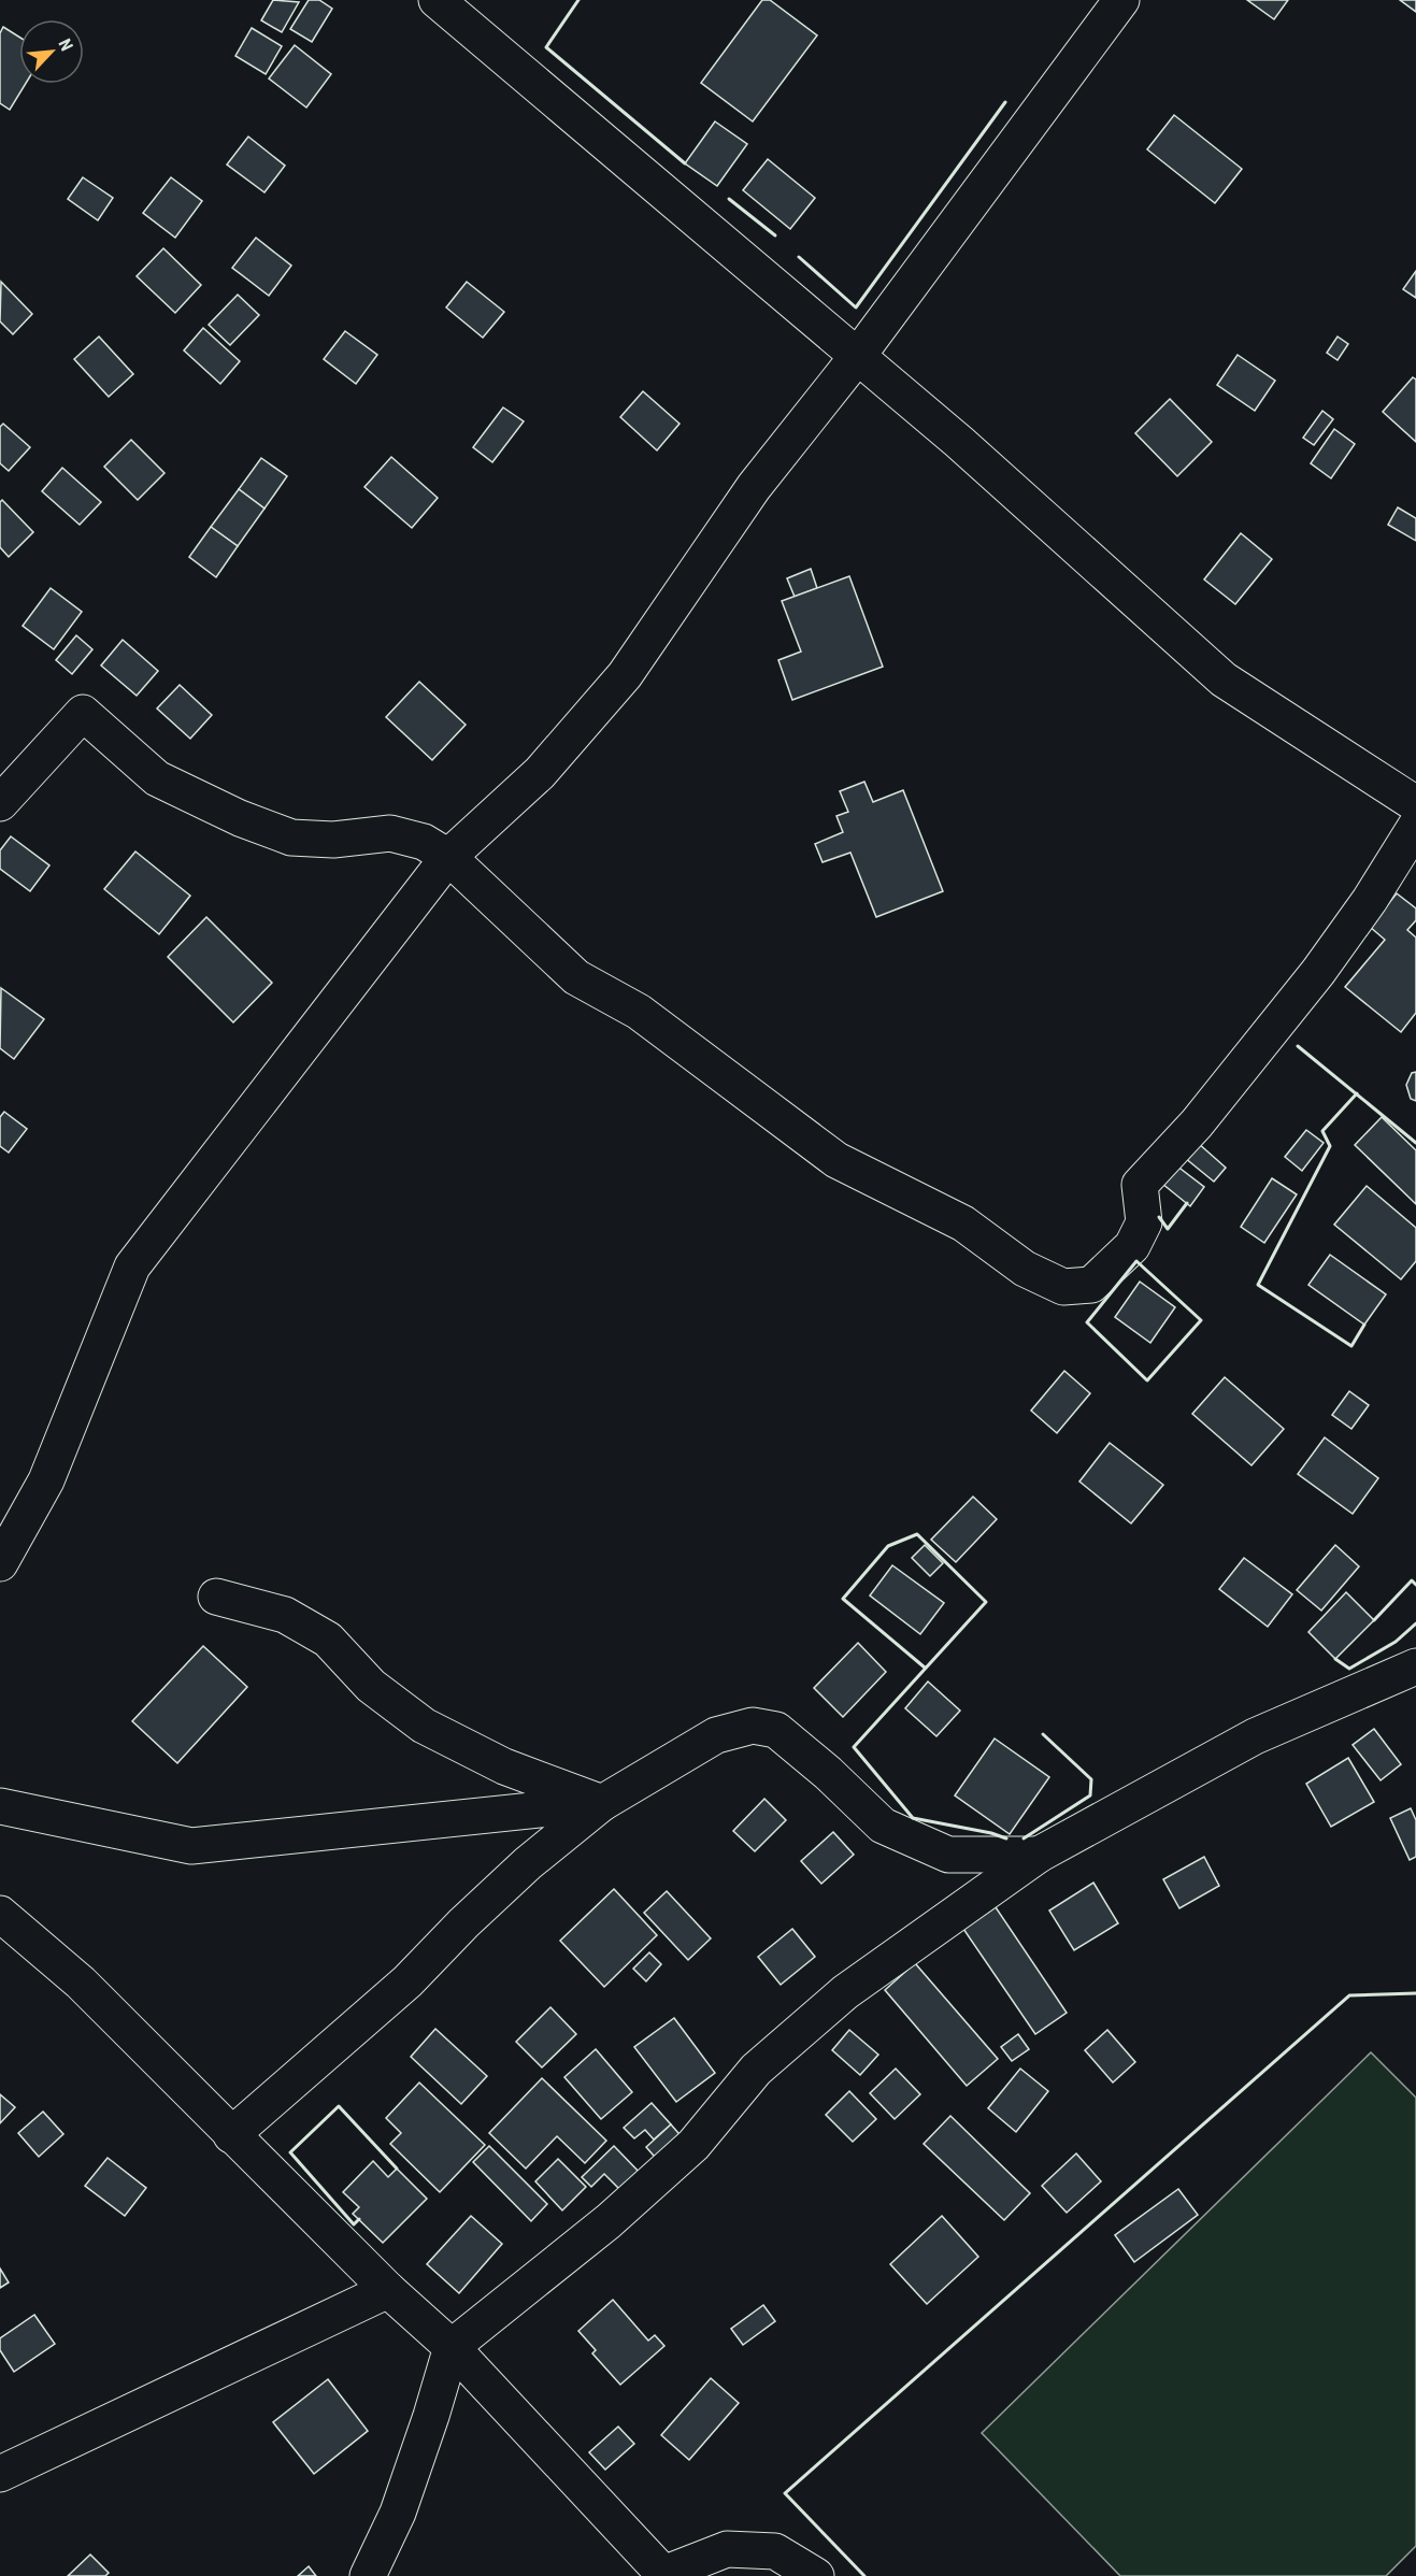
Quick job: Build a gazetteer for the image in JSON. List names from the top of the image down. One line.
{"north":"top right"}
